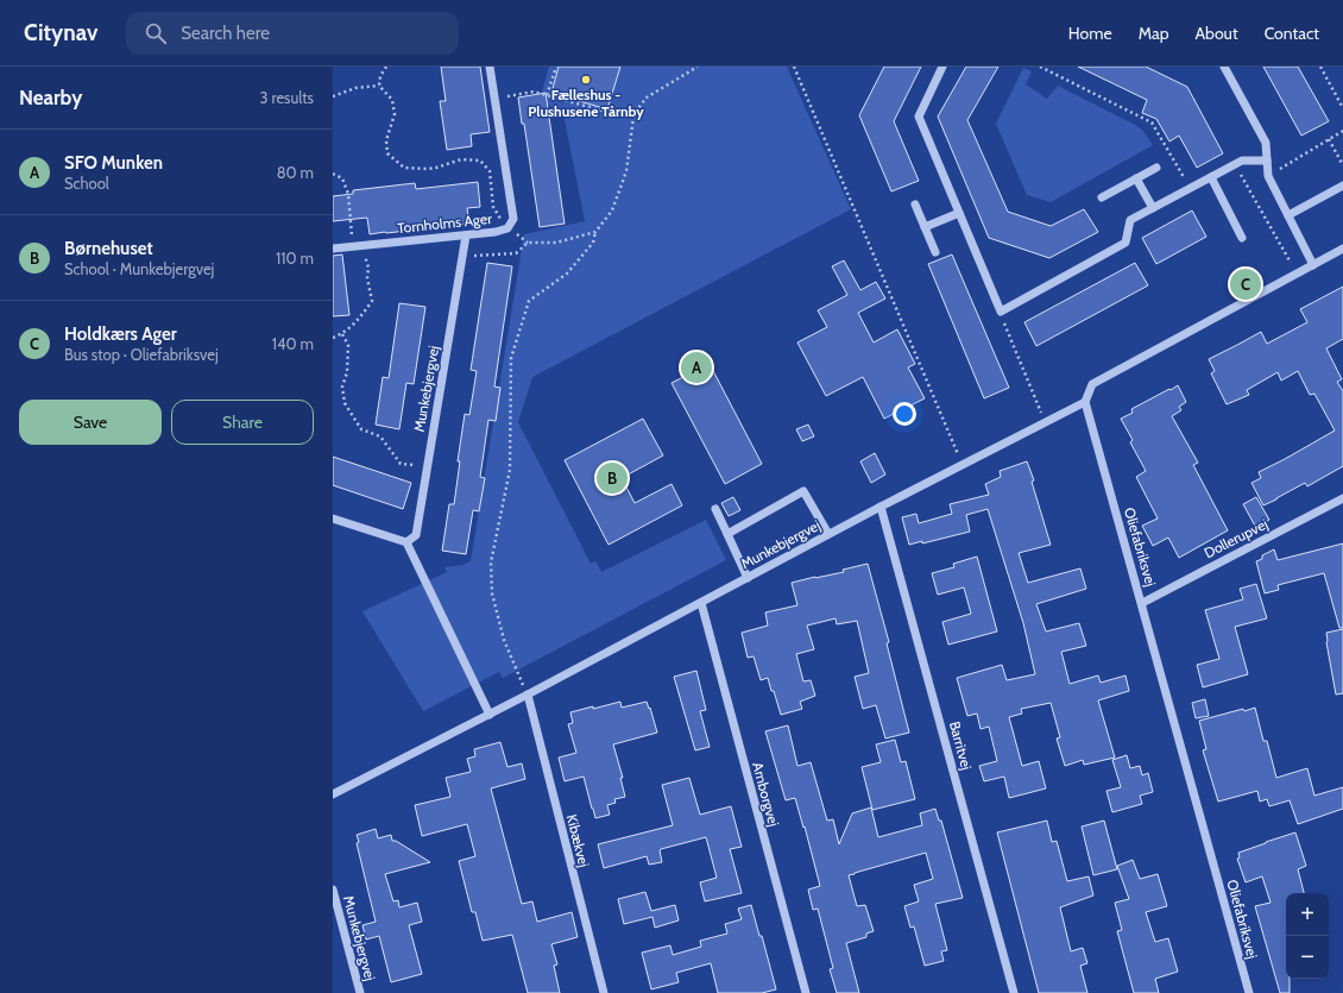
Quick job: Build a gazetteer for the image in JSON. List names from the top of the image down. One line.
{"streets":{"street":["Tornholms Ager","Munkebjergvej","Dollerupvej","Oliefabriksvej","Barritvej","Arnborgvej","Kibækvej"]},"crossings":[["Tornholms Ager","Munkebjergvej"],["Munkebjergvej","Oliefabriksvej"],["Munkebjergvej","Barritvej"],["Munkebjergvej","Arnborgvej"],["Munkebjergvej","Kibækvej"],["Dollerupvej","Oliefabriksvej"]],"places":["Fælleshus - Plushusene Tårnby"],"page":{"header":"Citynav","search":"Search here","nav":["Home","Map","About","Contact"],"heading":["Nearby","3 results"],"list":[{"mark":"A","name":"SFO Munken","note":"School","value":"80 m"},{"mark":"B","name":"Børnehuset","note":"School · Munkebjergvej","value":"110 m"},{"mark":"C","name":"Holdkærs Ager","note":"Bus stop · Oliefabriksvej","value":"140 m"}],"pins":["C","A","B"],"buttons":["Save","Share"],"map_buttons":["+","−"]}}
